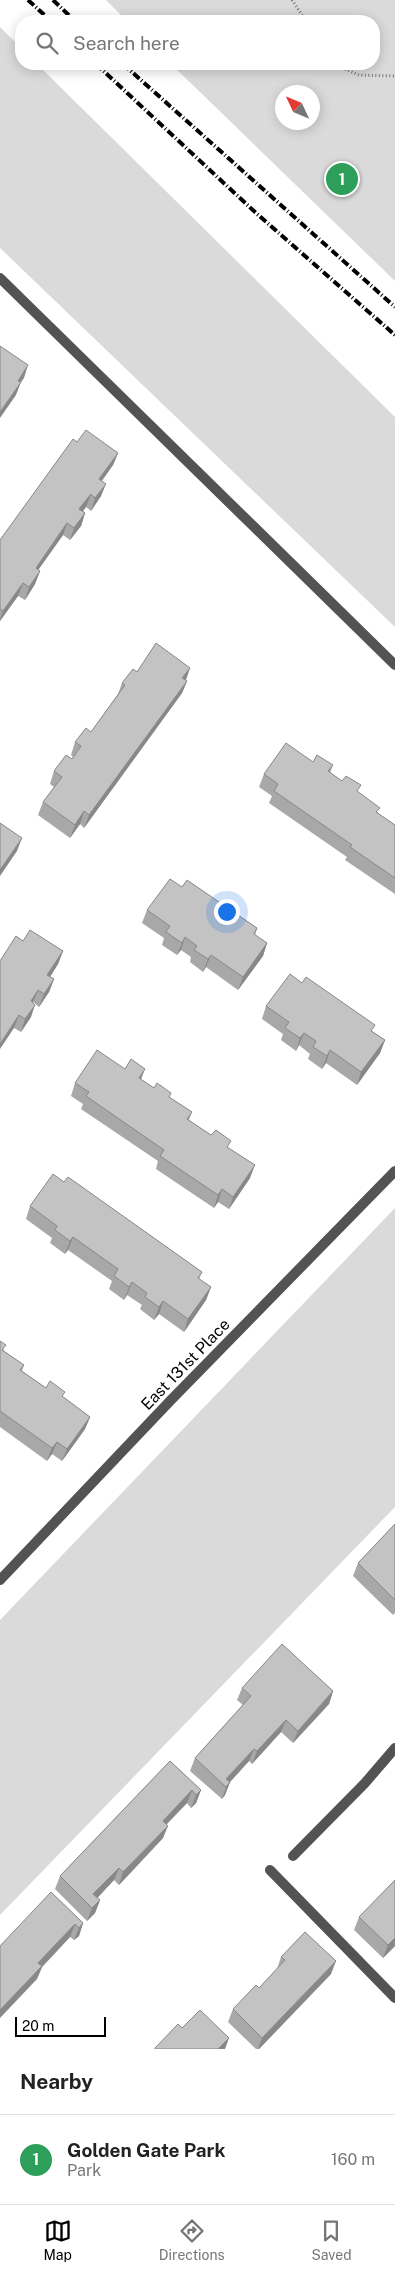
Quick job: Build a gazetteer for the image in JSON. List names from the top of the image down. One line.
{"streets":{"street":["East 131st Place"]},"scale_bar":"20 m","north":"top left","page":{"search":"Search here","pins":"1","scale":"20 m","heading":"Nearby","list":[{"mark":"1","name":"Golden Gate Park","note":"Park","value":"160 m"}],"nav":["Map","Directions","Saved"]}}
